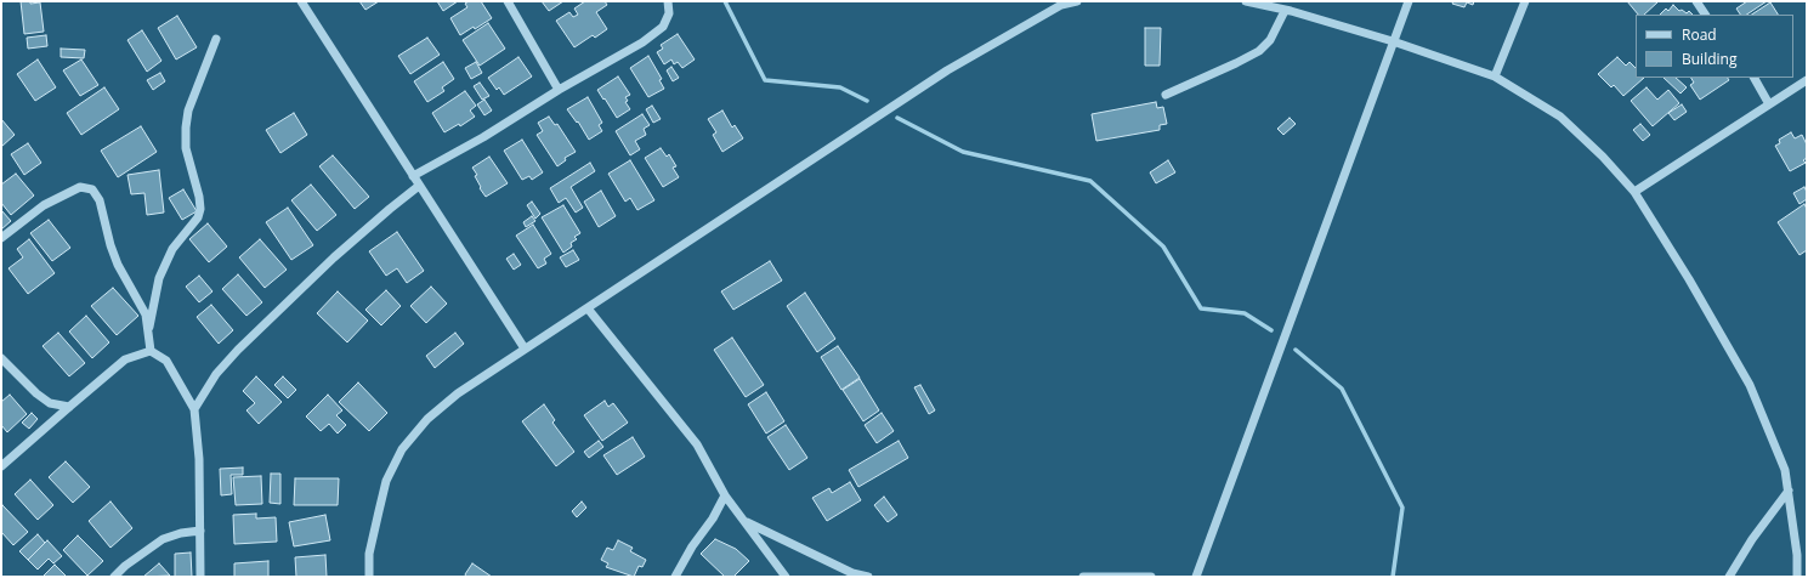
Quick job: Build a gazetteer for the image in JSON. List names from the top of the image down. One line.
{"legend":["Road","Building"]}
